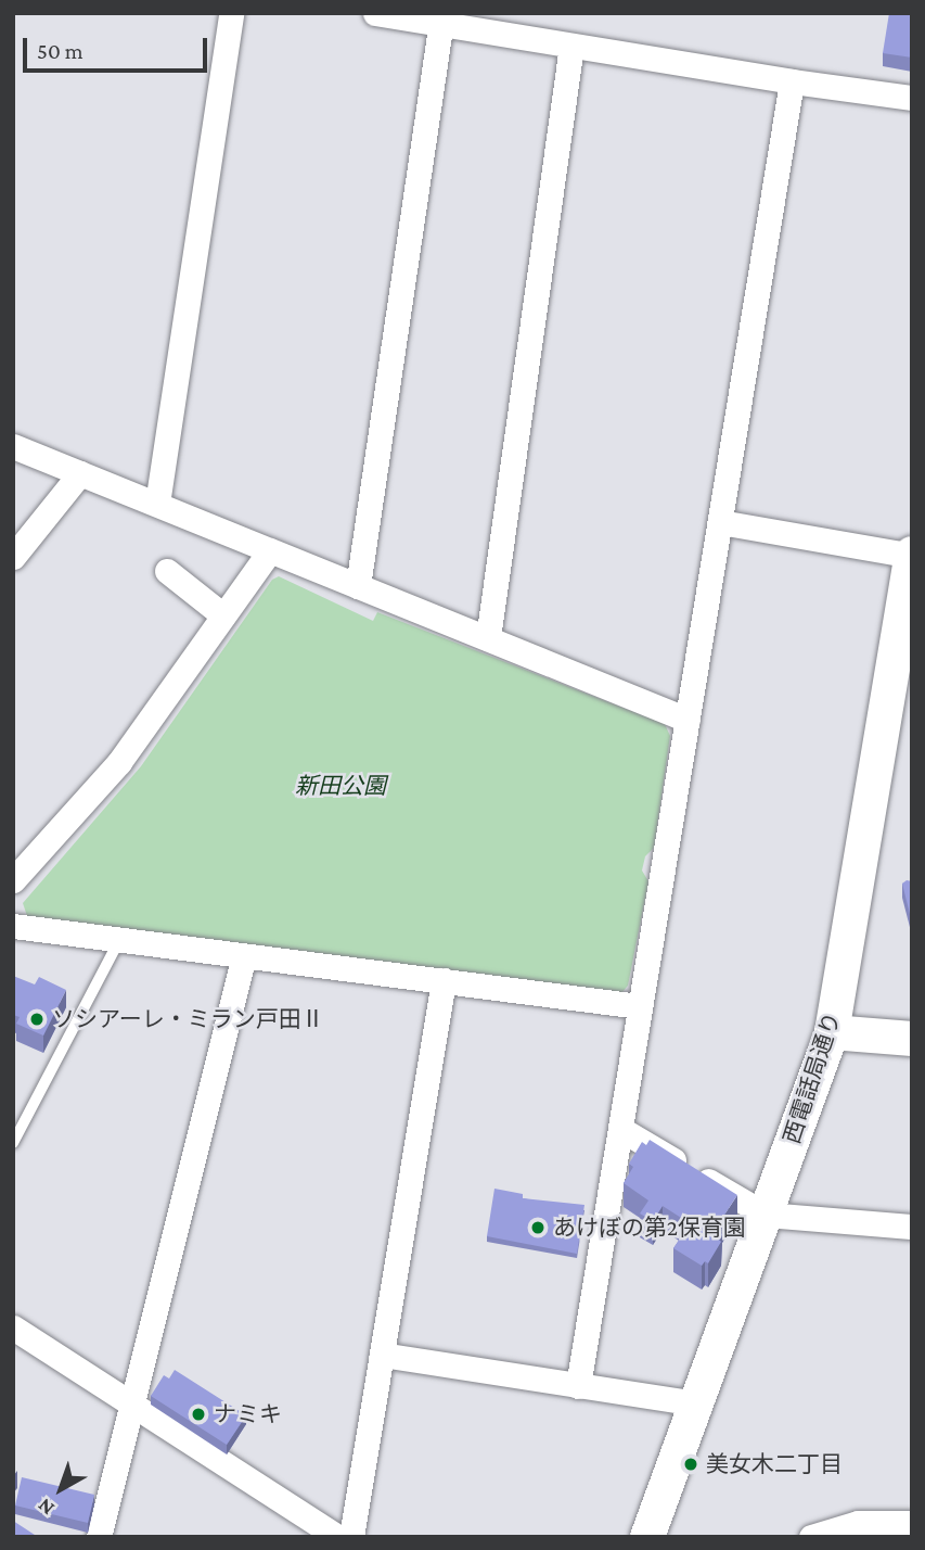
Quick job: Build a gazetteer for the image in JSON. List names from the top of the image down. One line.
{"streets":{"street":["西電話局通り"]},"parks":["新田公園"],"places":["ソシアーレ・ミラン戸田Ⅱ","あけぼの第2保育園","ナミキ","美女木二丁目"],"scale_bar":"50 m","north":"bottom left"}
